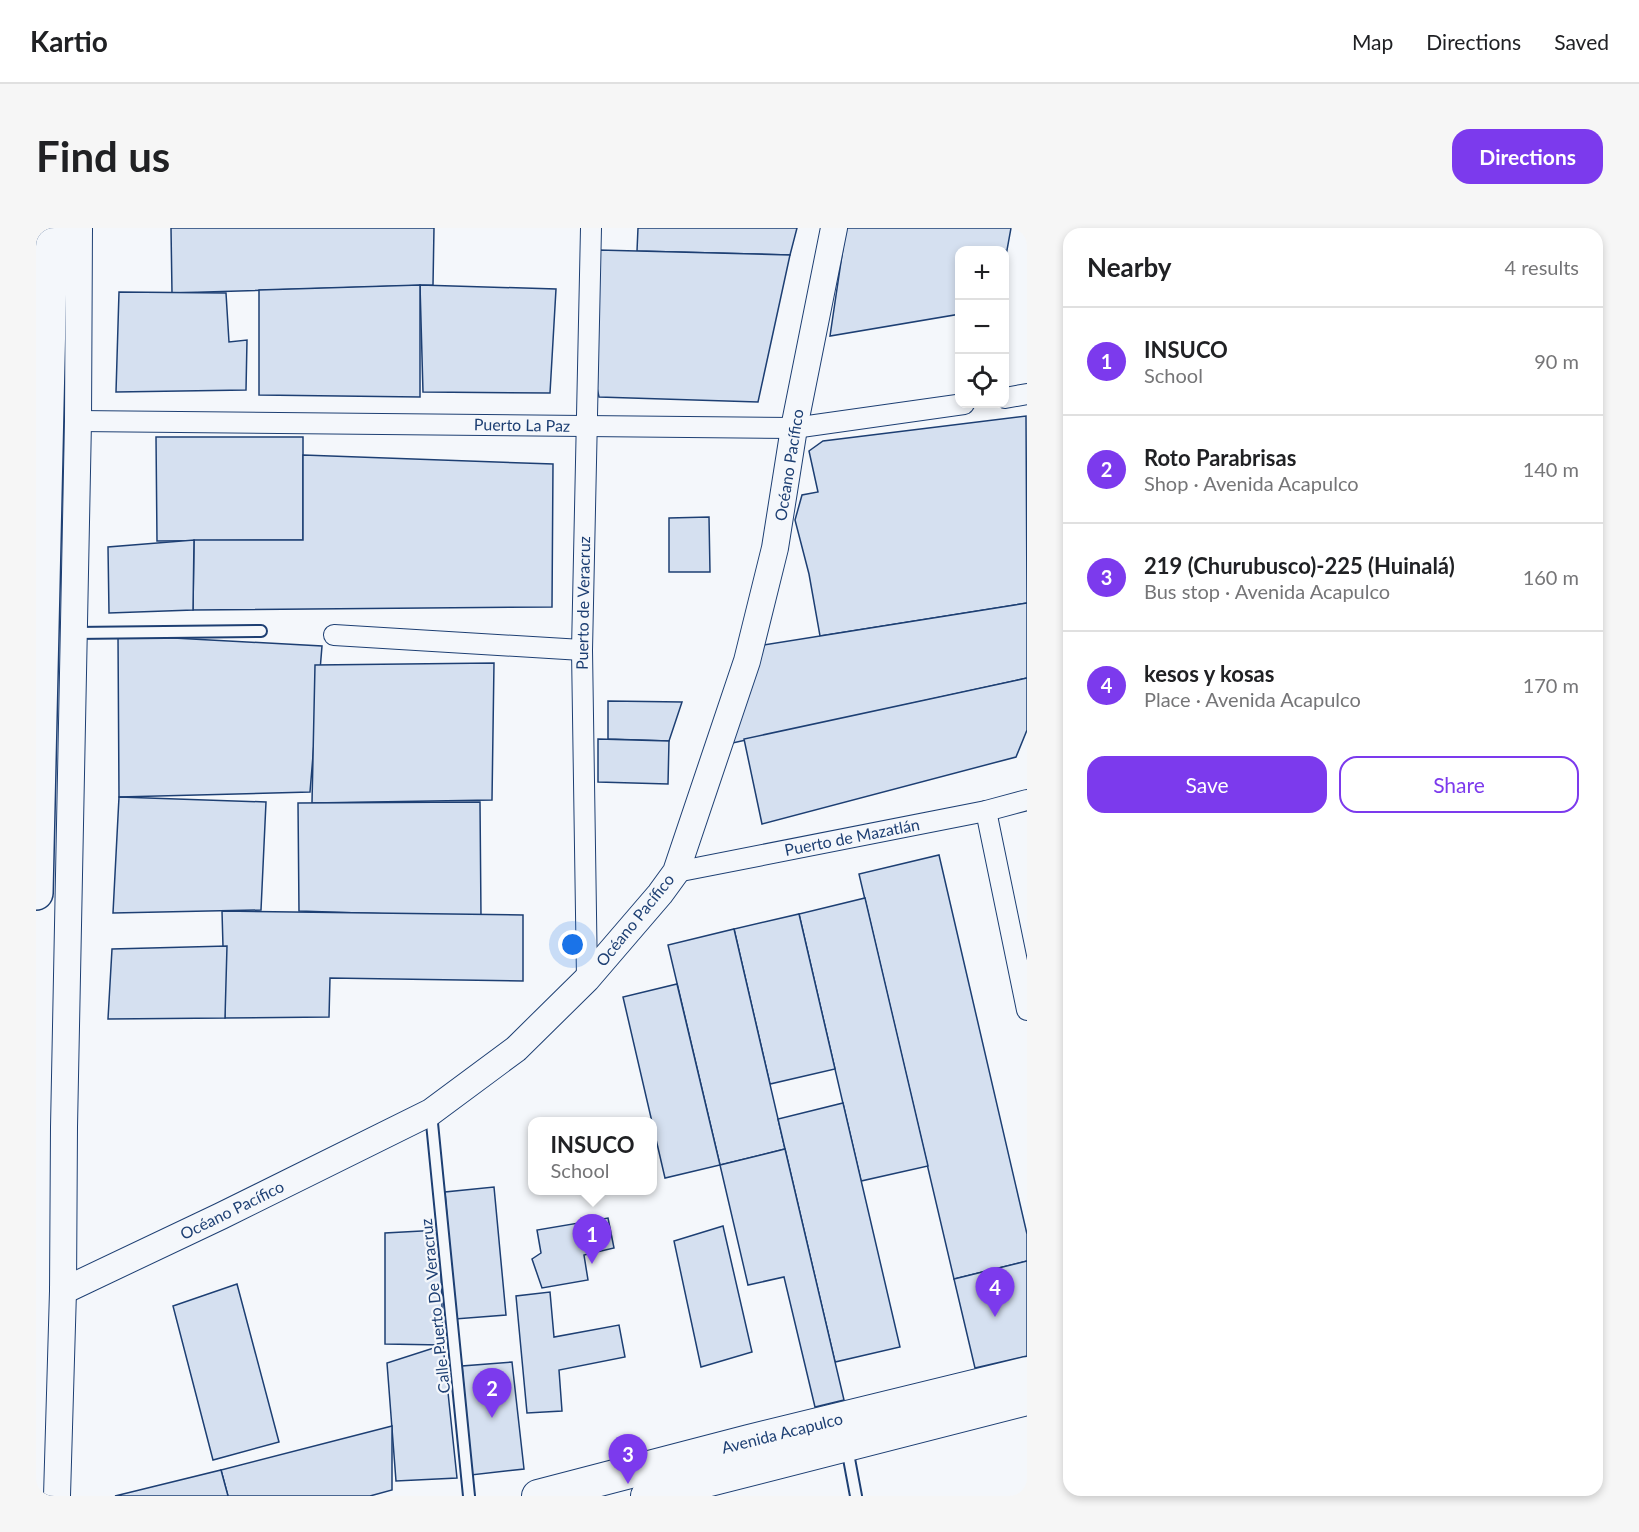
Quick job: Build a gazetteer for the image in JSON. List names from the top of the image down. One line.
{"streets":{"main road":["Avenida Acapulco"],"street":["Puerto La Paz","Océano Pacífico","Puerto de Veracruz","Puerto de Mazatlán"],"lane":["Calle Puerto De Veracruz"]},"crossings":[["Puerto La Paz","Océano Pacífico"],["Puerto La Paz","Puerto de Veracruz"],["Océano Pacífico","Puerto de Veracruz"],["Océano Pacífico","Puerto de Mazatlán"],["Océano Pacífico","Calle Puerto De Veracruz"]],"page":{"header":"Kartio","nav":["Map","Directions","Saved"],"buttons":["Directions",["Save","Share"]],"title":"Find us","heading":["Nearby","4 results"],"map_buttons":["+","−"],"list":[{"mark":"1","name":"INSUCO","note":"School","value":"90 m"},{"mark":"2","name":"Roto Parabrisas","note":"Shop · Avenida Acapulco","value":"140 m"},{"mark":"3","name":"219 (Churubusco)-225 (Huinalá)","note":"Bus stop · Avenida Acapulco","value":"160 m"},{"mark":"4","name":"kesos y kosas","note":"Place · Avenida Acapulco","value":"170 m"}],"popup":["INSUCO","School"],"pins":["1","4","2","3"]}}
